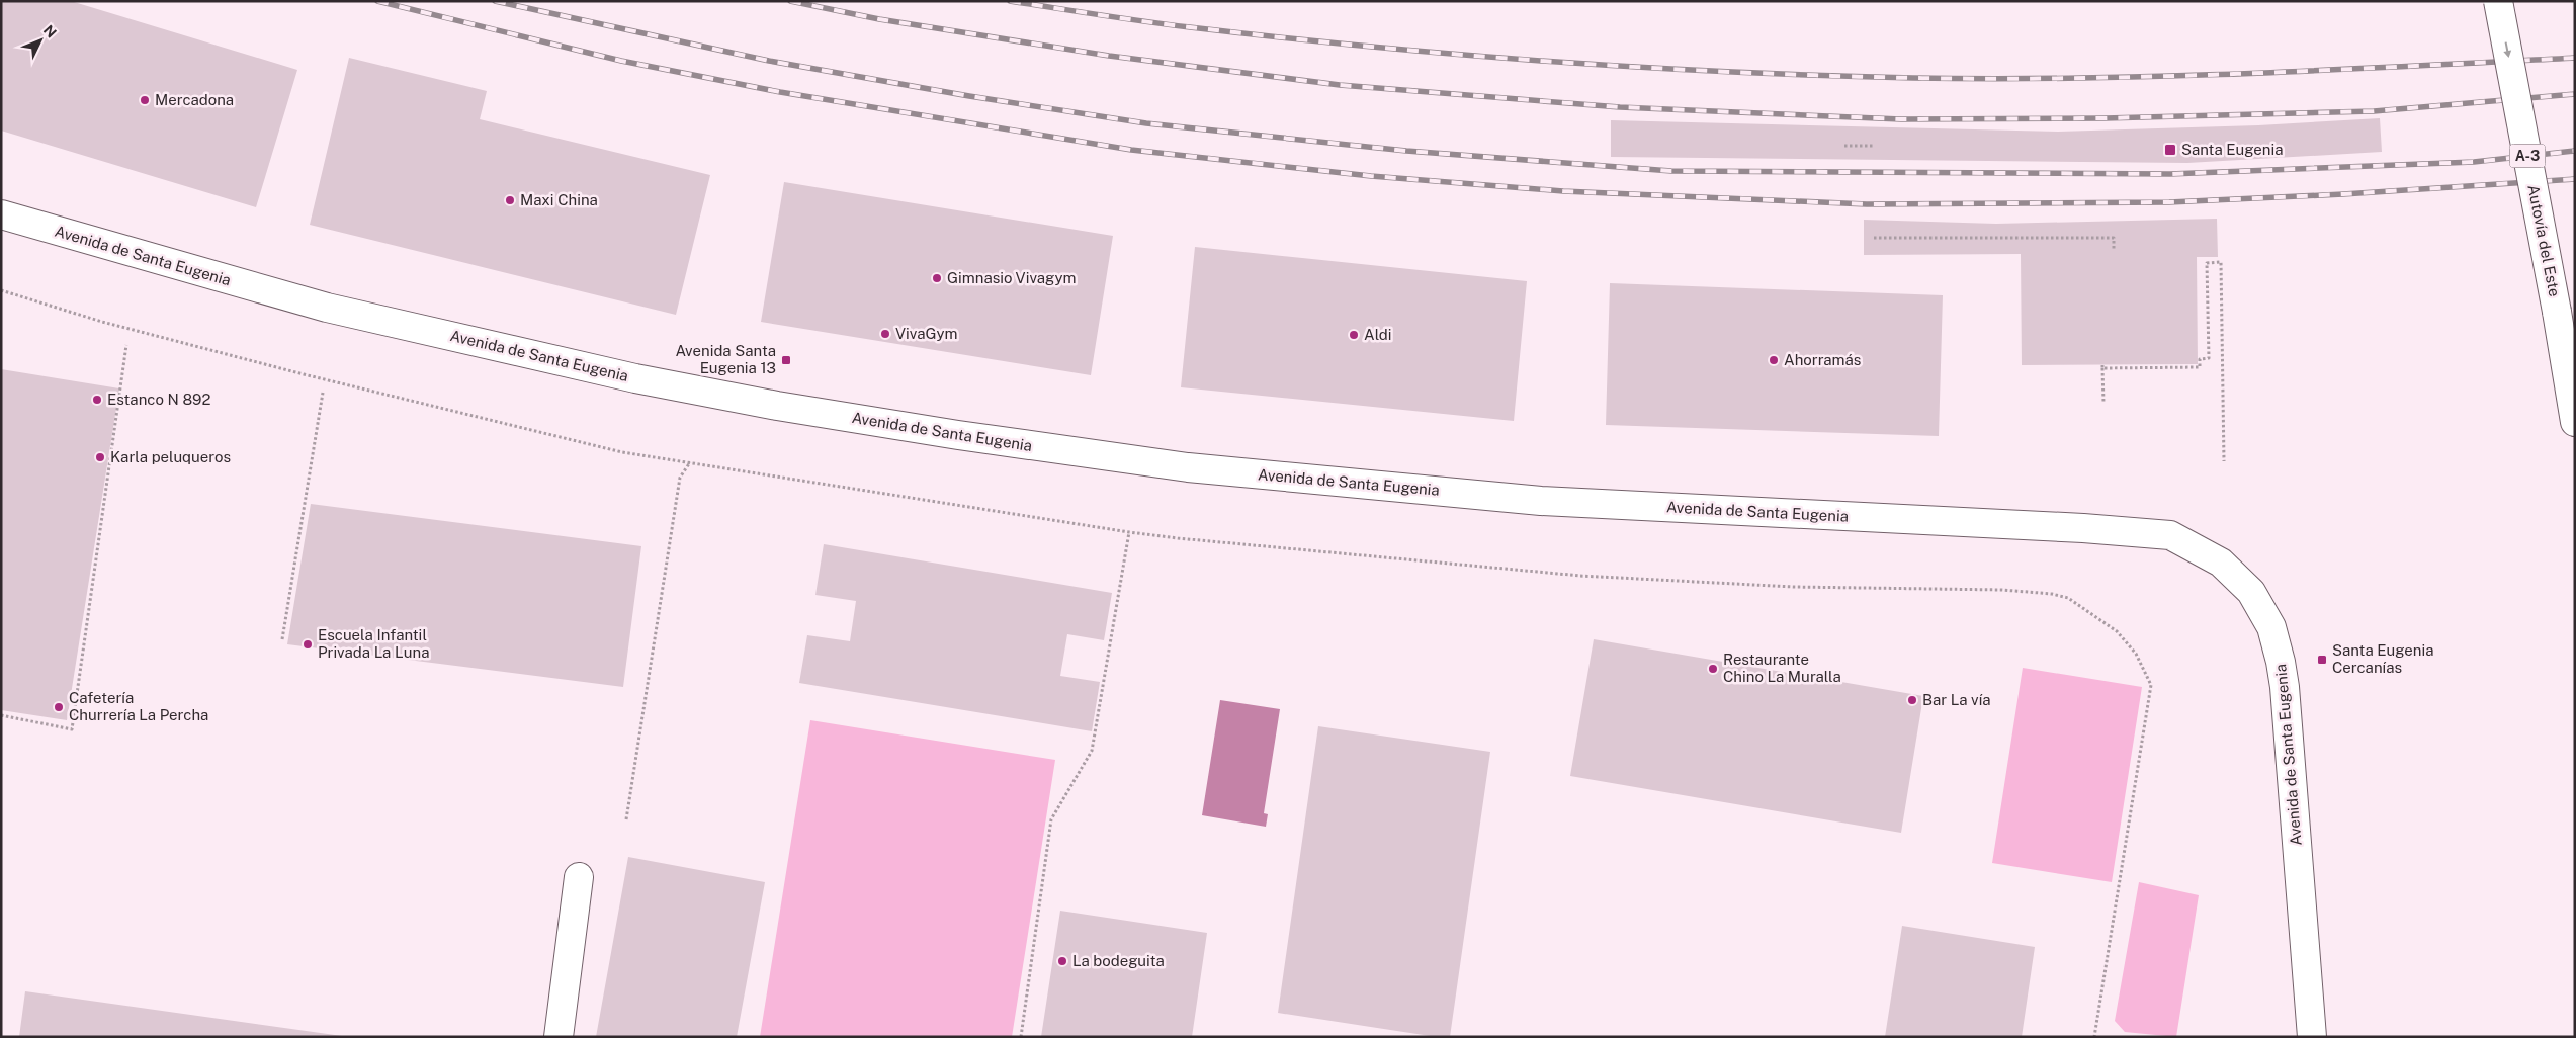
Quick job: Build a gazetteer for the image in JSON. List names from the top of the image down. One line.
{"streets":{"main road":["A-3","Autovía del Este","Avenida de Santa Eugenia"]},"one_way":["Autovía del Este"],"places":{"other":["Mercadona","Maxi China","Gimnasio Vivagym","VivaGym","Aldi","Ahorramás","Estanco N 892","Karla peluqueros","Escuela Infantil Privada La Luna","Restaurante Chino La Muralla","Bar La vía","Cafetería Churrería La Percha","La bodeguita"],"transit":["Santa Eugenia","Avenida Santa Eugenia 13","Santa Eugenia Cercanías"]},"north":"top right"}
